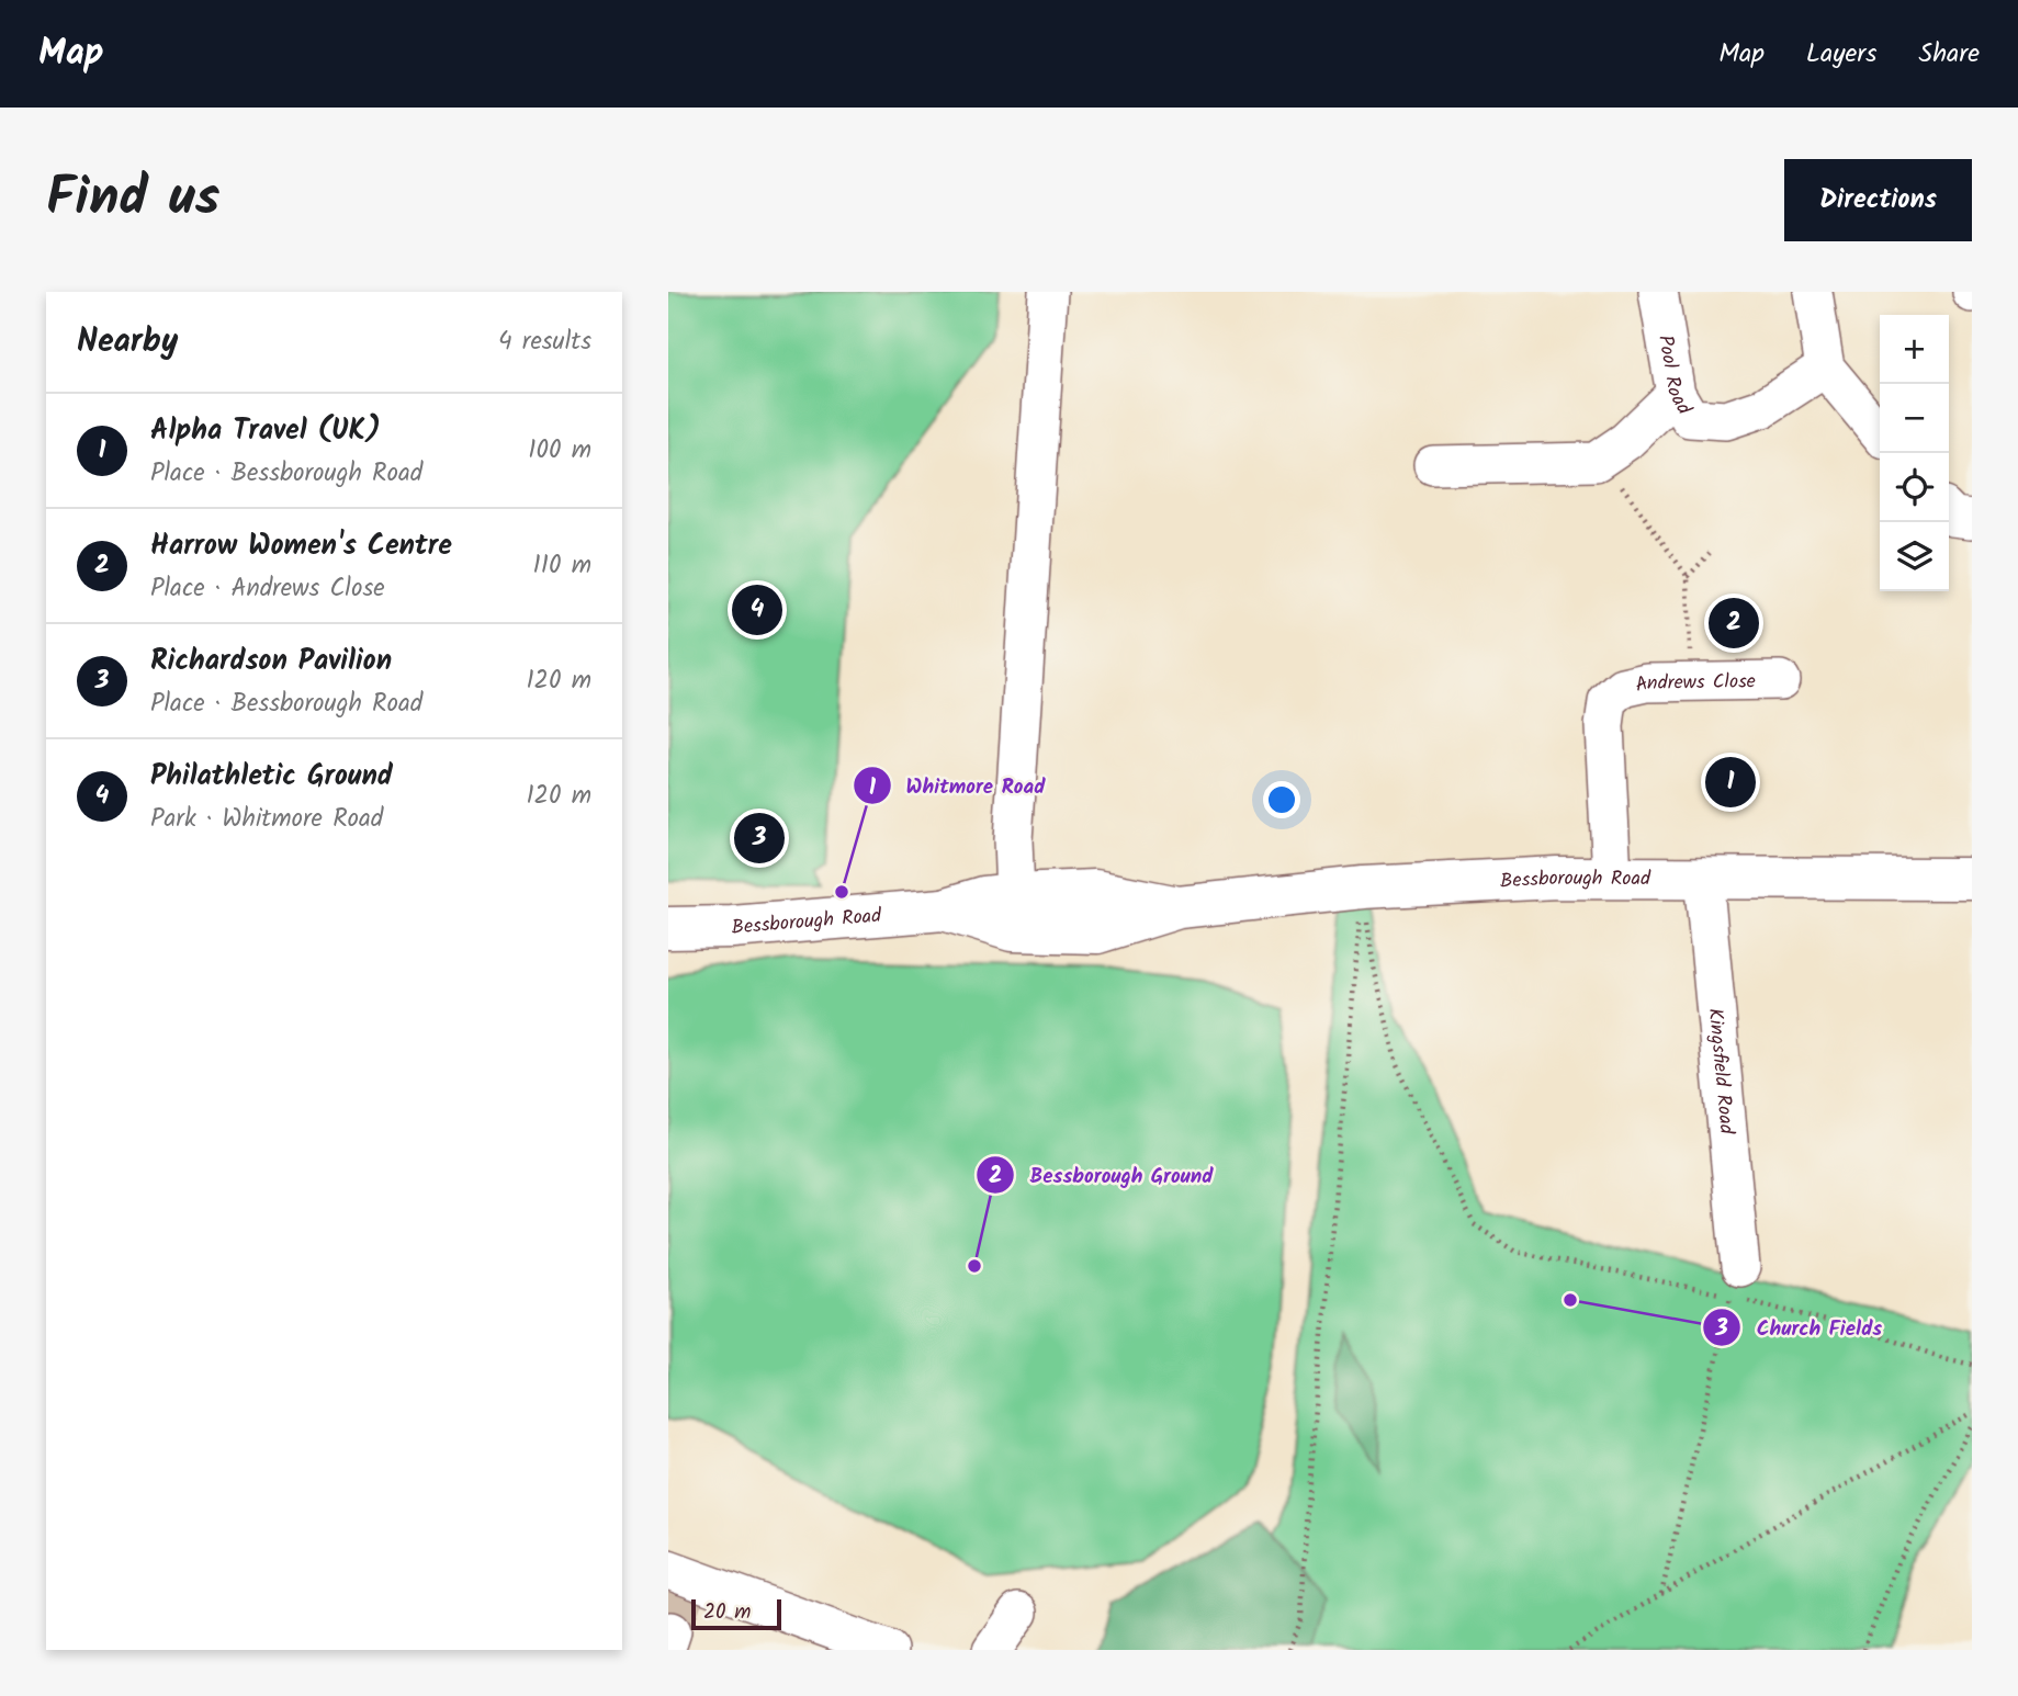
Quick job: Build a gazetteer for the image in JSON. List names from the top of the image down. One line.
{"streets":{"main road":["Bessborough Road"],"street":["Pool Road","Andrews Close","Kingsfield Road"]},"crossings":[["Andrews Close","Bessborough Road"],["Bessborough Road","Kingsfield Road"]],"places":["Whitmore Road","Bessborough Ground","Church Fields"],"scale_bar":"20 m","page":{"header":"Map","nav":["Map","Layers","Share"],"title":"Find us","buttons":"Directions","heading":["Nearby","4 results"],"map_buttons":["+","−"],"list":[{"mark":"1","name":"Alpha Travel (UK)","note":"Place · Bessborough Road","value":"100 m"},{"mark":"2","name":"Harrow Women's Centre","note":"Place · Andrews Close","value":"110 m"},{"mark":"3","name":"Richardson Pavilion","note":"Place · Bessborough Road","value":"120 m"},{"mark":"4","name":"Philathletic Ground","note":"Park · Whitmore Road","value":"120 m"}],"pins":["4","2","1","3"],"scale":"20 m"}}
